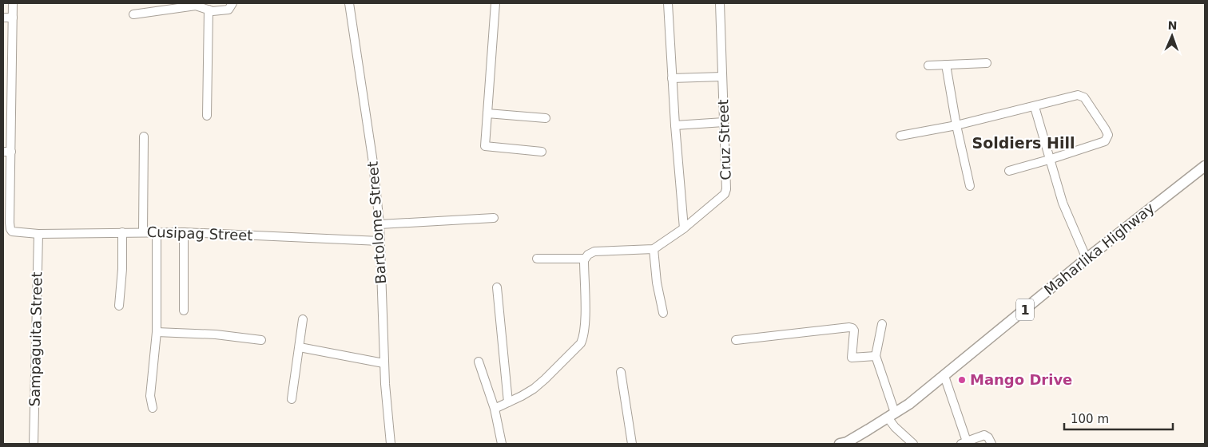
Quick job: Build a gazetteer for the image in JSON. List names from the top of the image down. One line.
{"streets":{"main road":["Maharlika Highway","1"],"street":["Cruz Street","Bartolome Street","Cusipag Street","Sampaguita Street"]},"crossings":[["Bartolome Street","Cusipag Street"],["Cusipag Street","Sampaguita Street"]],"districts":["Soldiers Hill"],"places":["Mango Drive"],"scale_bar":"100 m","north":"top"}
